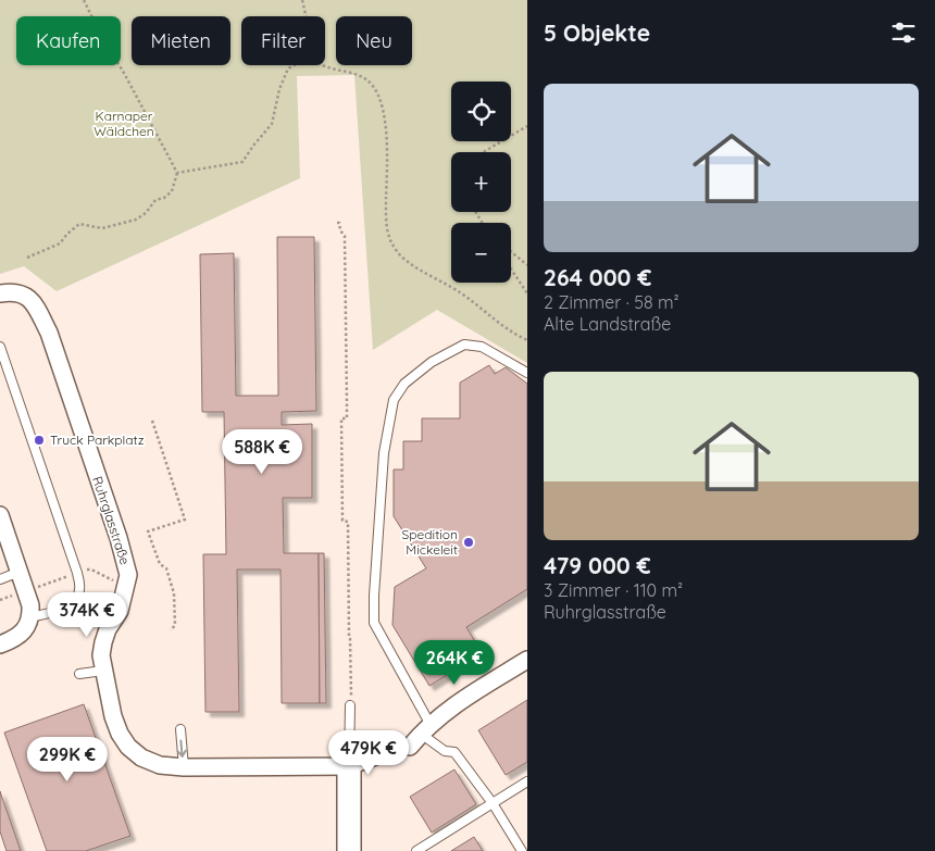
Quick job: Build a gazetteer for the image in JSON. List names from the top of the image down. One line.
{"streets":{"street":["Ruhrglasstraße"]},"parks":["Karnaper Wäldchen"],"places":["Truck Parkplatz","Spedition Mickeleit"],"page":{"heading":"5 Objekte","chip":["Kaufen","Mieten","Filter","Neu"],"list":[{"name":"264 000 €","note":"2 Zimmer · 58 m² · Alte Landstraße"},{"name":"479 000 €","note":"3 Zimmer · 110 m² · Ruhrglasstraße"}],"map_buttons":["+","−"],"price":["588K €","374K €","264K €","479K €","299K €"]}}
